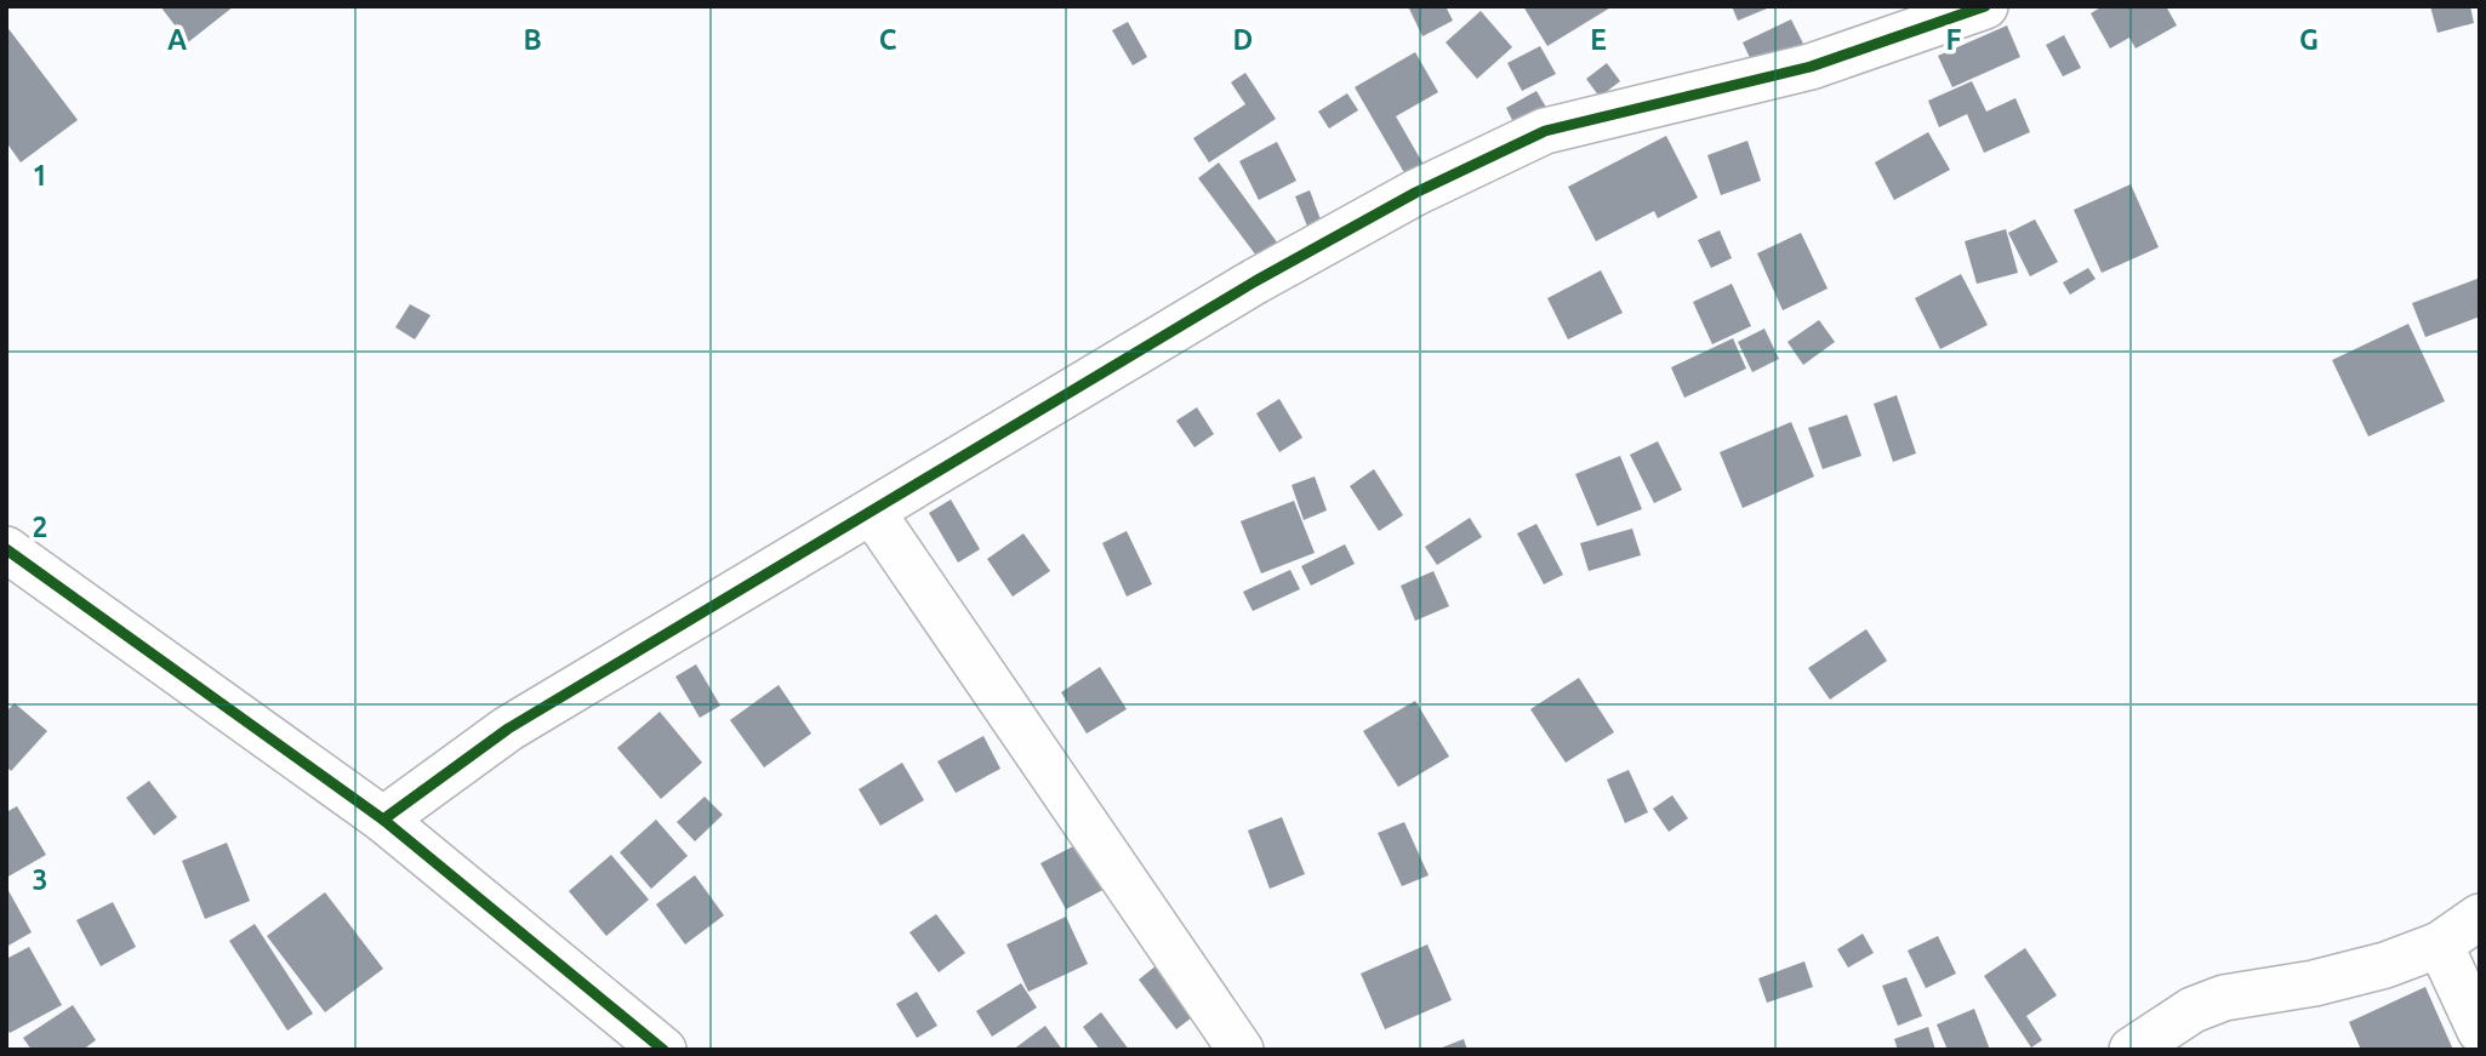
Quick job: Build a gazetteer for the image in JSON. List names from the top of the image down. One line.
{"grid":{"columns":["A","B","C","D","E","F","G"],"rows":["1","2","3"]}}
